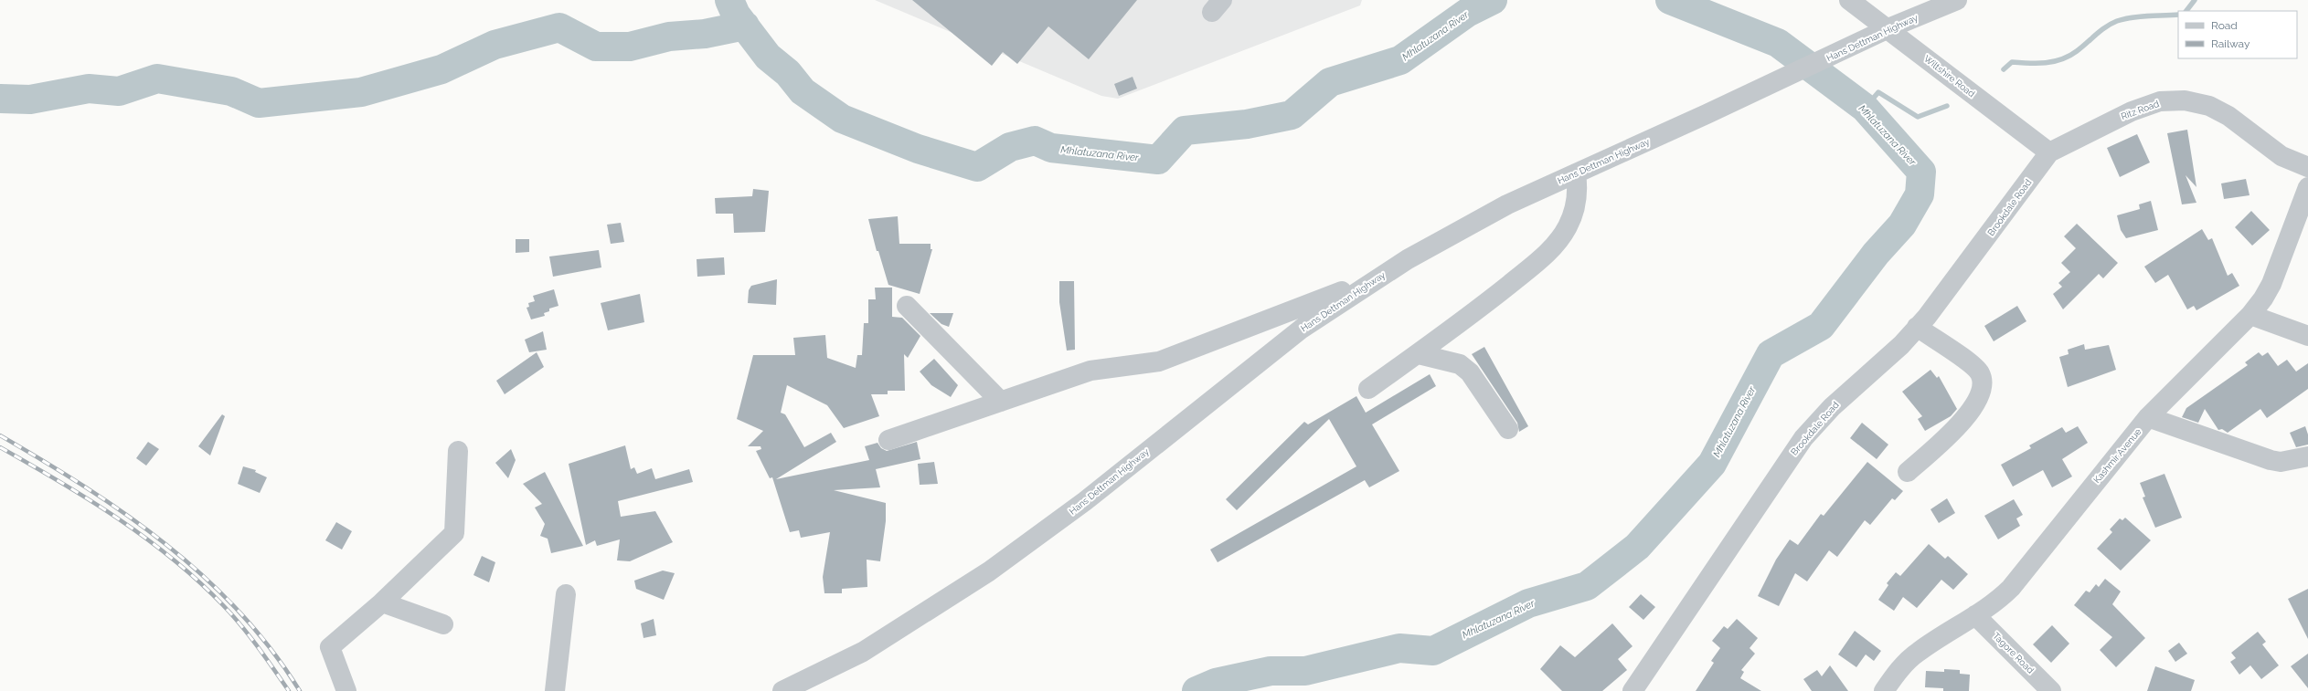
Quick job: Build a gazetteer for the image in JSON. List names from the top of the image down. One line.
{"streets":{"street":["Hans Dettman Highway","Wiltshire Road","Ritz Road","Brookdale Road","Kashmir Avenue","Tagore Road"]},"crossings":[["Hans Dettman Highway","Wiltshire Road"],["Wiltshire Road","Ritz Road"],["Wiltshire Road","Brookdale Road"],["Ritz Road","Brookdale Road"],["Kashmir Avenue","Tagore Road"]],"water":["Mhlatuzana River"],"legend":["Road","Railway"]}
